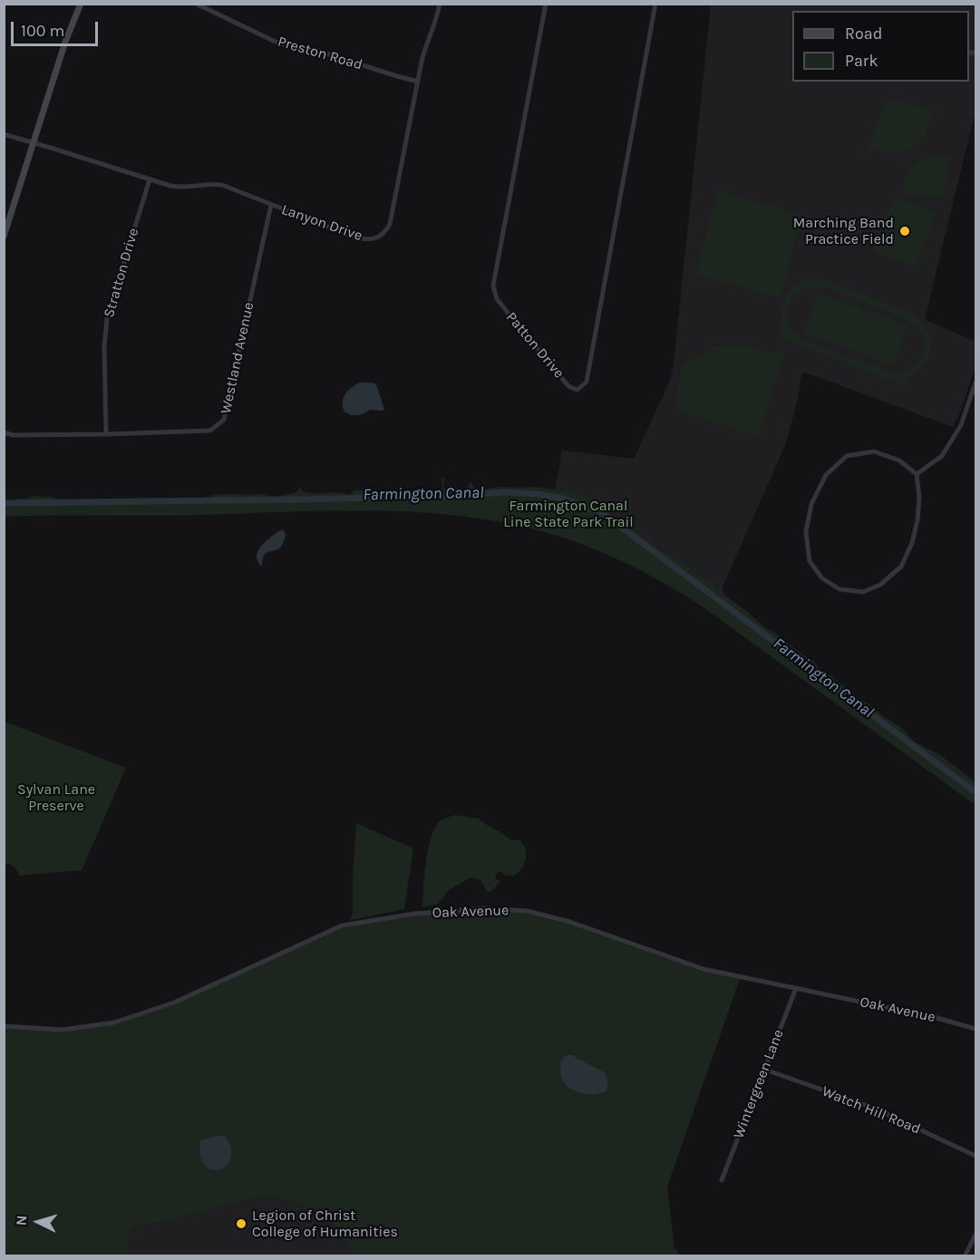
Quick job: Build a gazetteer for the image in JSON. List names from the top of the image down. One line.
{"streets":{"street":["Preston Road","Lanyon Drive","Stratton Drive","Patton Drive","Westland Avenue","Oak Avenue","Wintergreen Lane","Watch Hill Road"]},"crossings":[["Preston Road","Lanyon Drive"],["Lanyon Drive","Stratton Drive"],["Lanyon Drive","Westland Avenue"],["Stratton Drive","Westland Avenue"],["Oak Avenue","Wintergreen Lane"],["Wintergreen Lane","Watch Hill Road"]],"water":["Farmington Canal"],"parks":["Farmington Canal Line State Park Trail","Sylvan Lane Preserve"],"places":["Marching Band Practice Field","Legion of Christ College of Humanities"],"legend":["Road","Park"],"scale_bar":"100 m","north":"left"}
